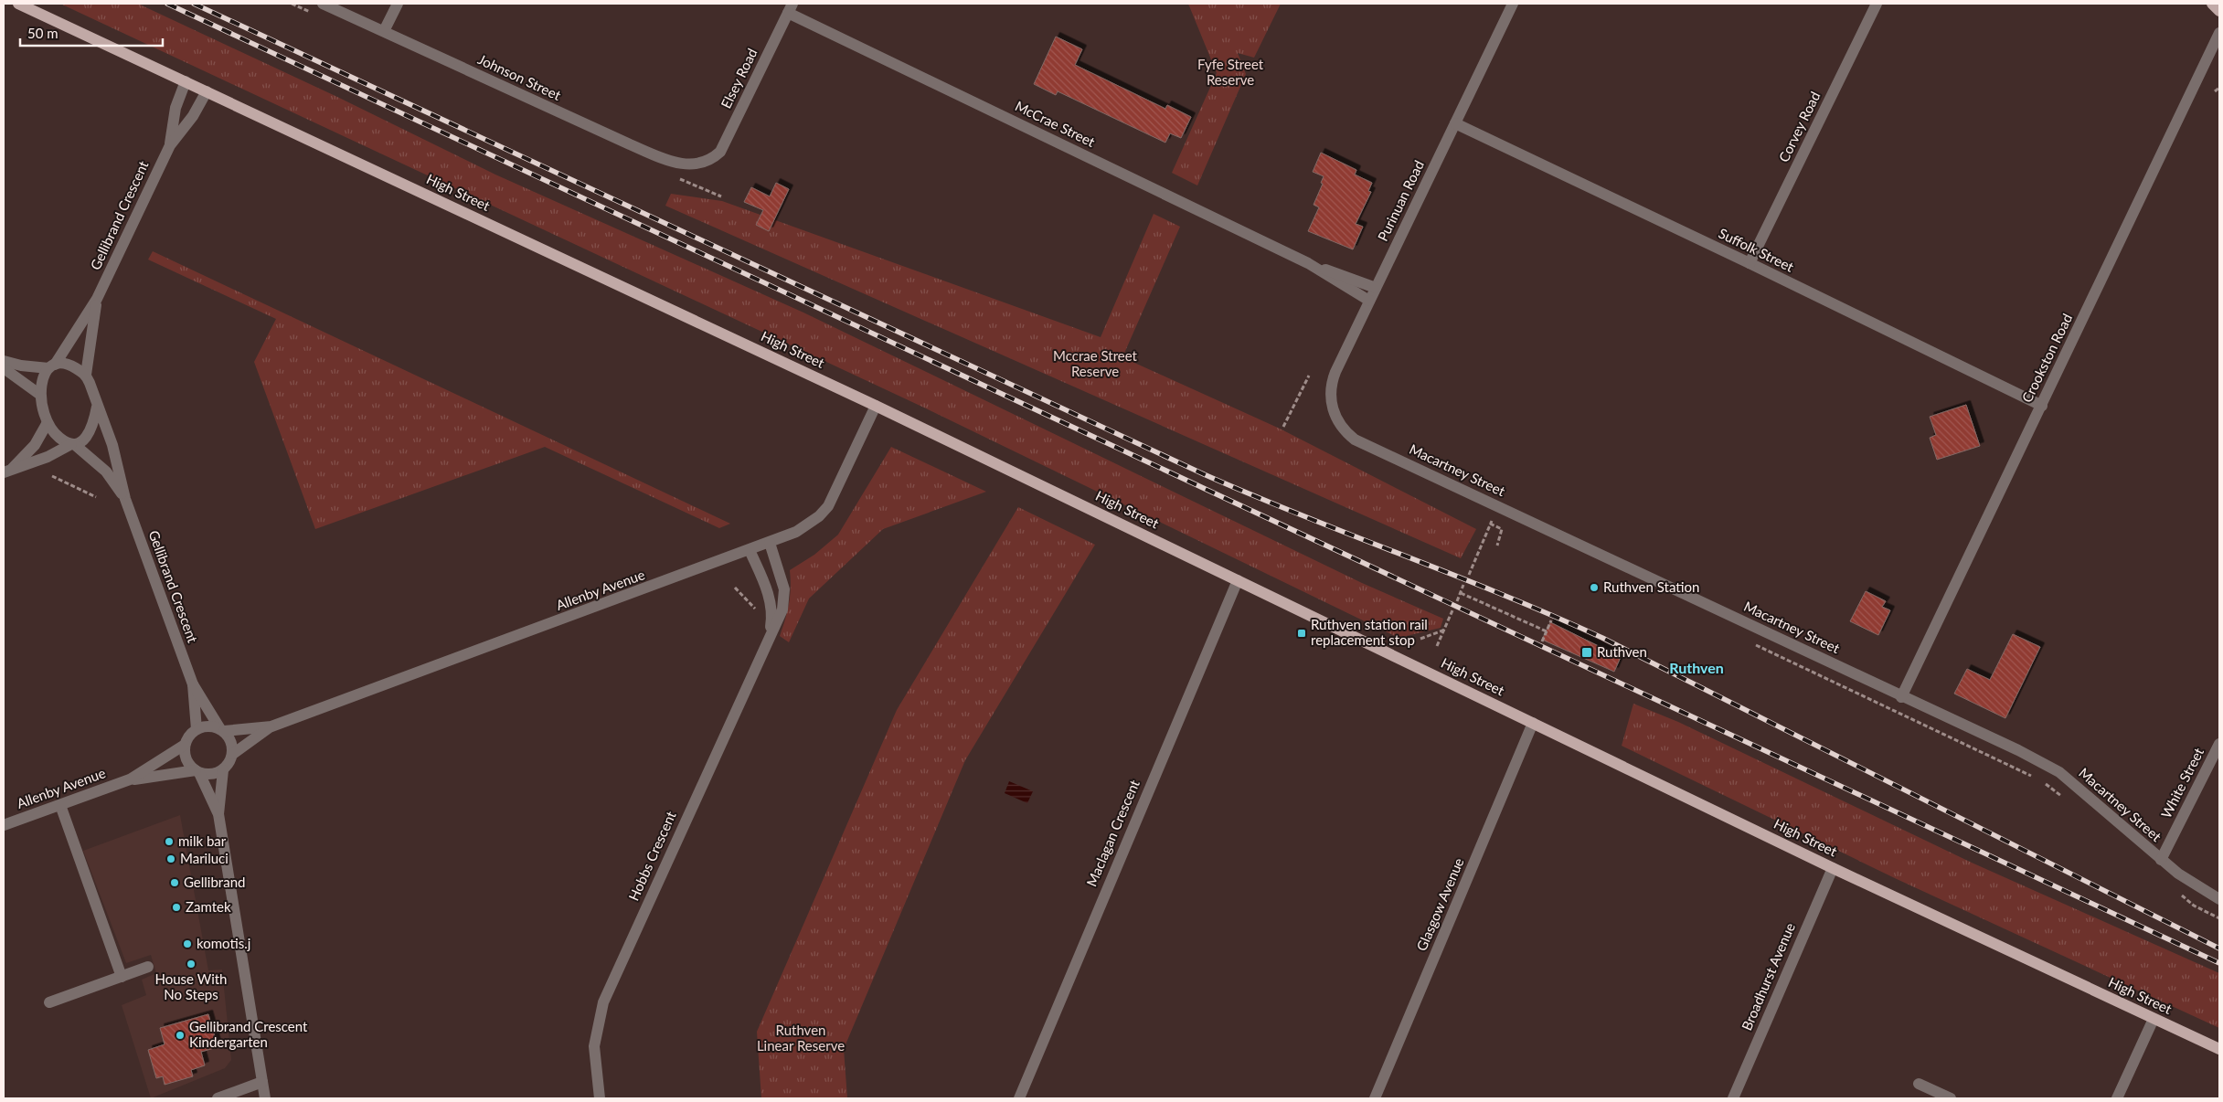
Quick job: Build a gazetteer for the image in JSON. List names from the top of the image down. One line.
{"streets":{"main road":["High Street"],"street":["Johnson Street","Elsey Road","McCrae Street","Corvey Road","Purinuan Road","Gellibrand Crescent","Suffolk Street","Crookston Road","Macartney Street","Allenby Avenue","White Street","Maclagan Crescent","Hobbs Crescent","Glasgow Avenue","Broadhurst Avenue"]},"crossings":[["Johnson Street","Elsey Road"],["Elsey Road","McCrae Street"],["McCrae Street","Purinuan Road"],["Corvey Road","Suffolk Street"],["High Street","Gellibrand Crescent"],["High Street","Allenby Avenue"],["High Street","Maclagan Crescent"],["High Street","Glasgow Avenue"],["High Street","Broadhurst Avenue"],["Purinuan Road","Suffolk Street"],["Purinuan Road","Macartney Street"],["Gellibrand Crescent","Allenby Avenue"],["Suffolk Street","Crookston Road"],["Crookston Road","Macartney Street"],["Macartney Street","White Street"],["Allenby Avenue","Hobbs Crescent"]],"districts":["Ruthven"],"parks":["Fyfe Street Reserve","Mccrae Street Reserve","Ruthven Linear Reserve"],"places":{"other":["Ruthven Station","milk bar","Mariluci","Gellibrand","Zamtek","komotis.j","House With No Steps","Gellibrand Crescent Kindergarten"],"transit":["Ruthven station rail replacement stop","Ruthven"]},"scale_bar":"50 m"}
